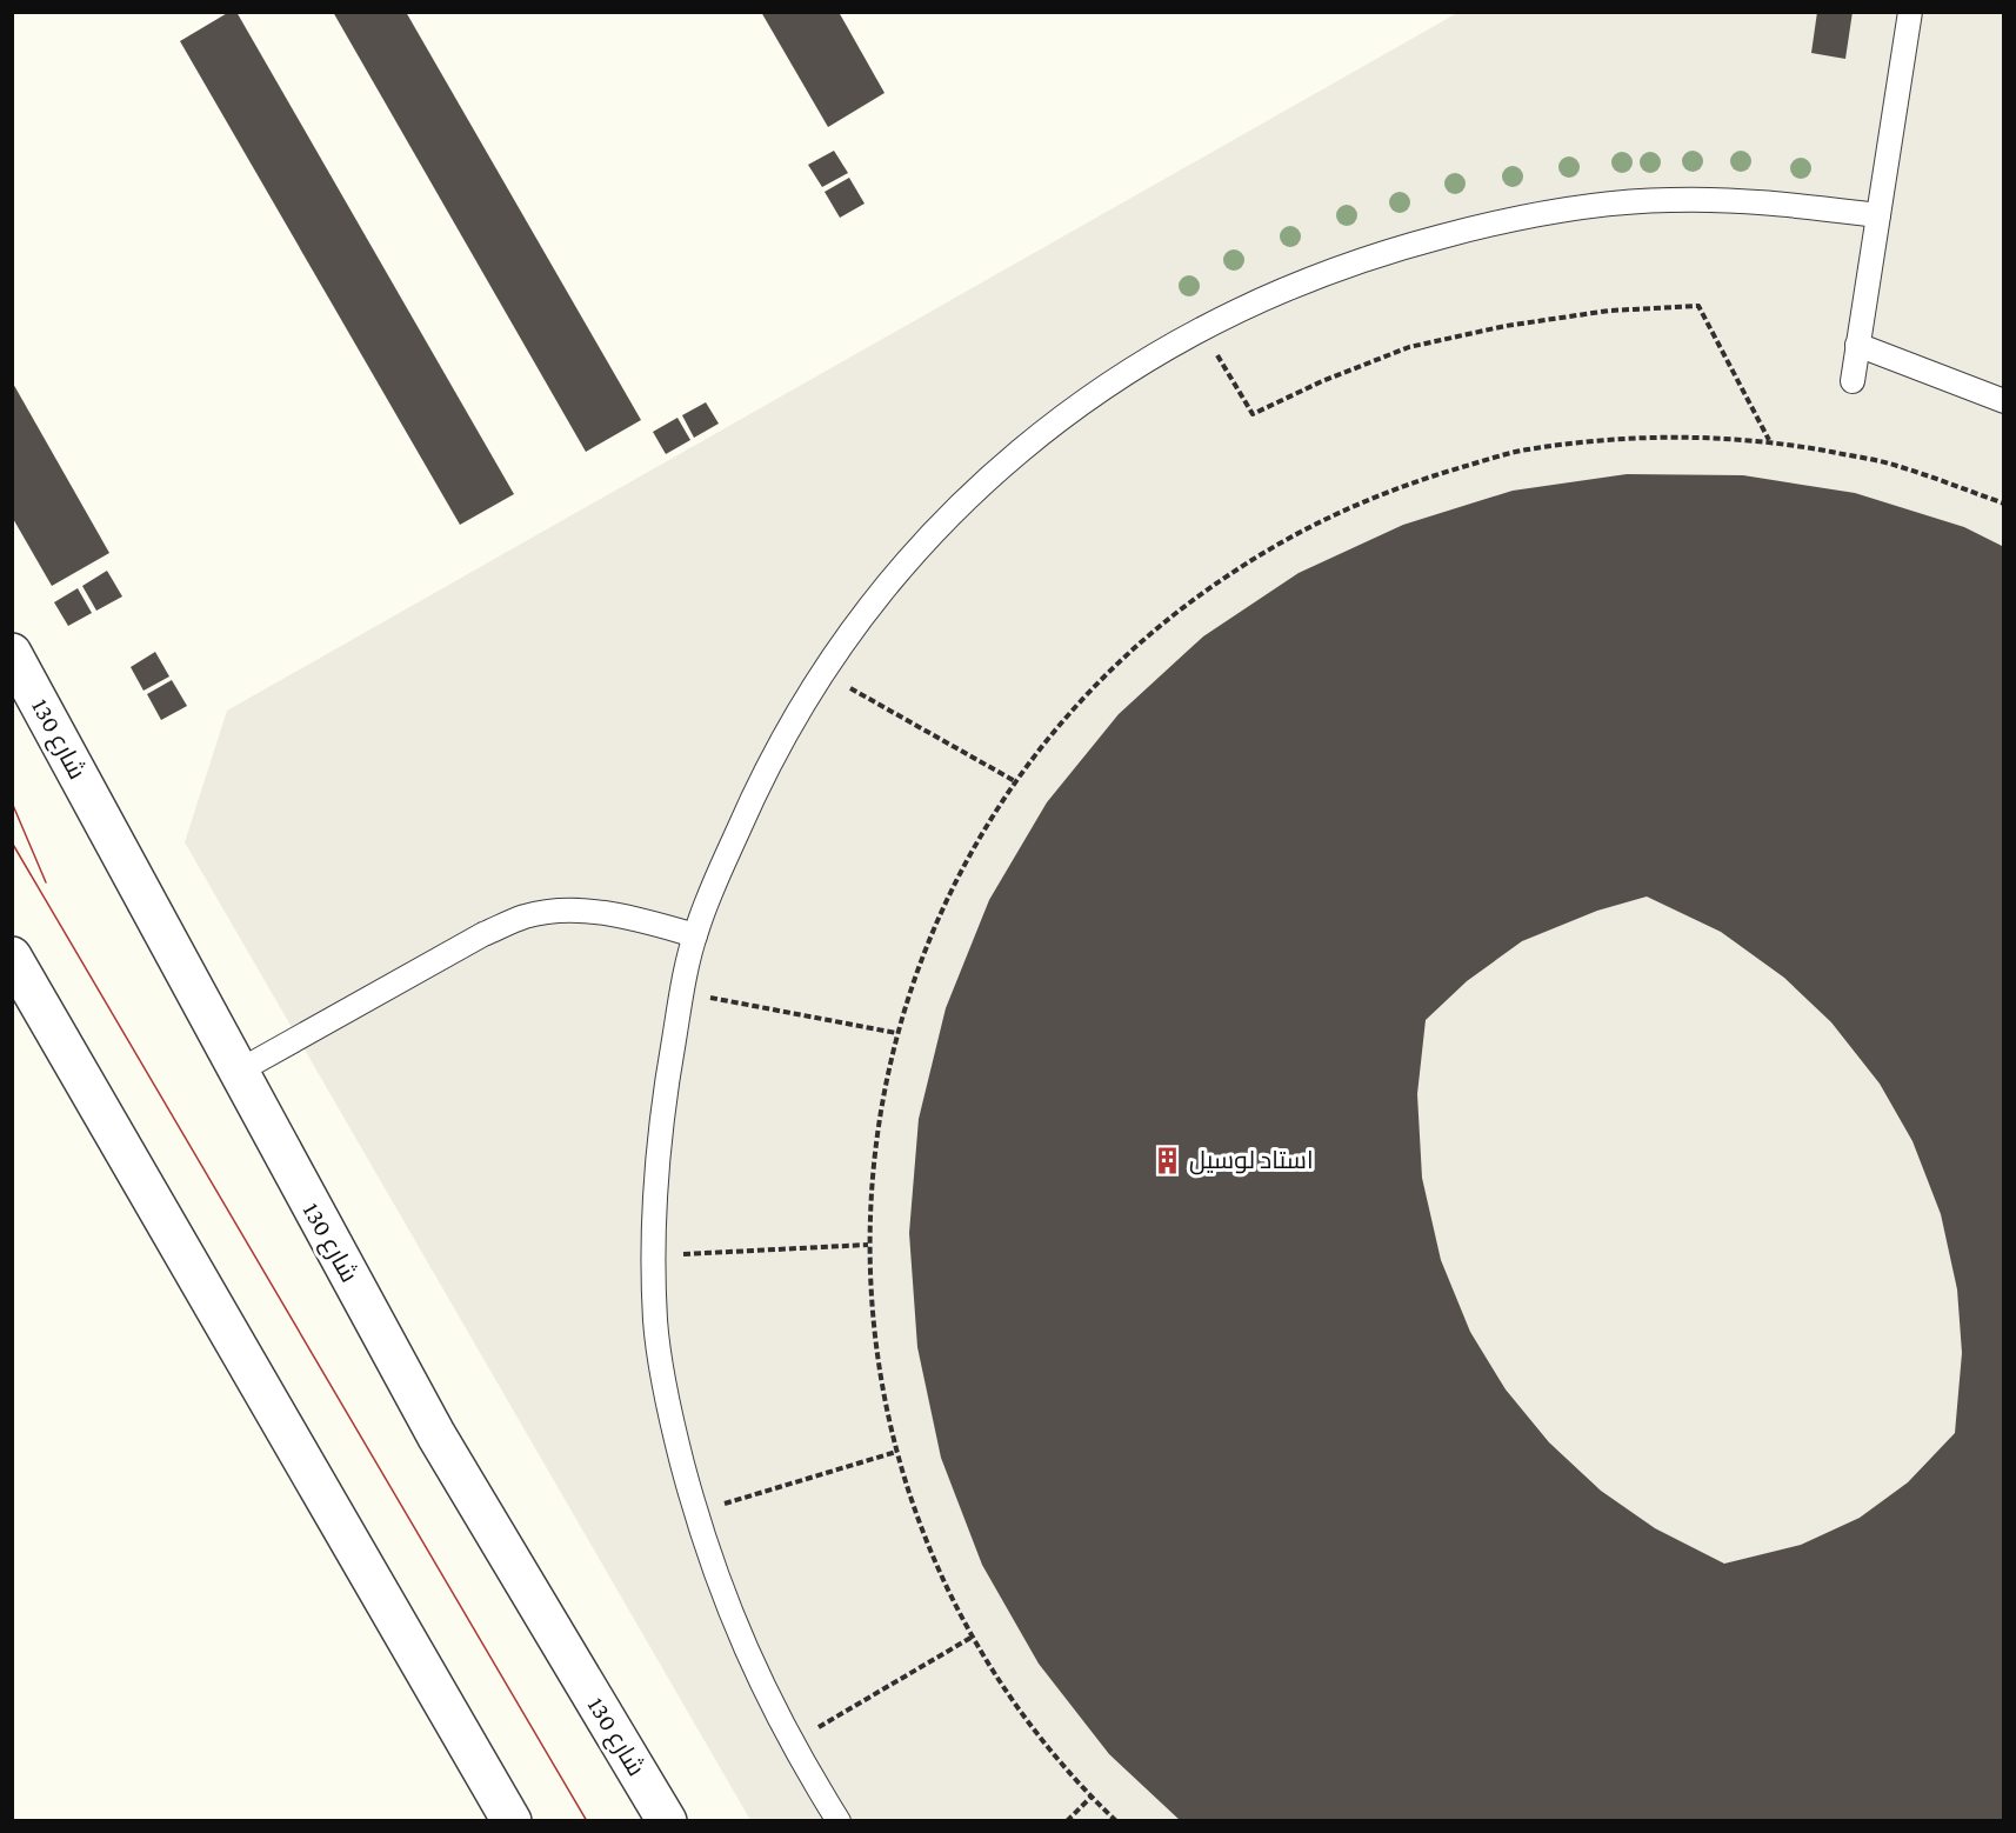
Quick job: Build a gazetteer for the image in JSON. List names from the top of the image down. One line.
{"streets":{"street":["شارع 130"]},"places":{"building":["استاد لوسيل"]}}
